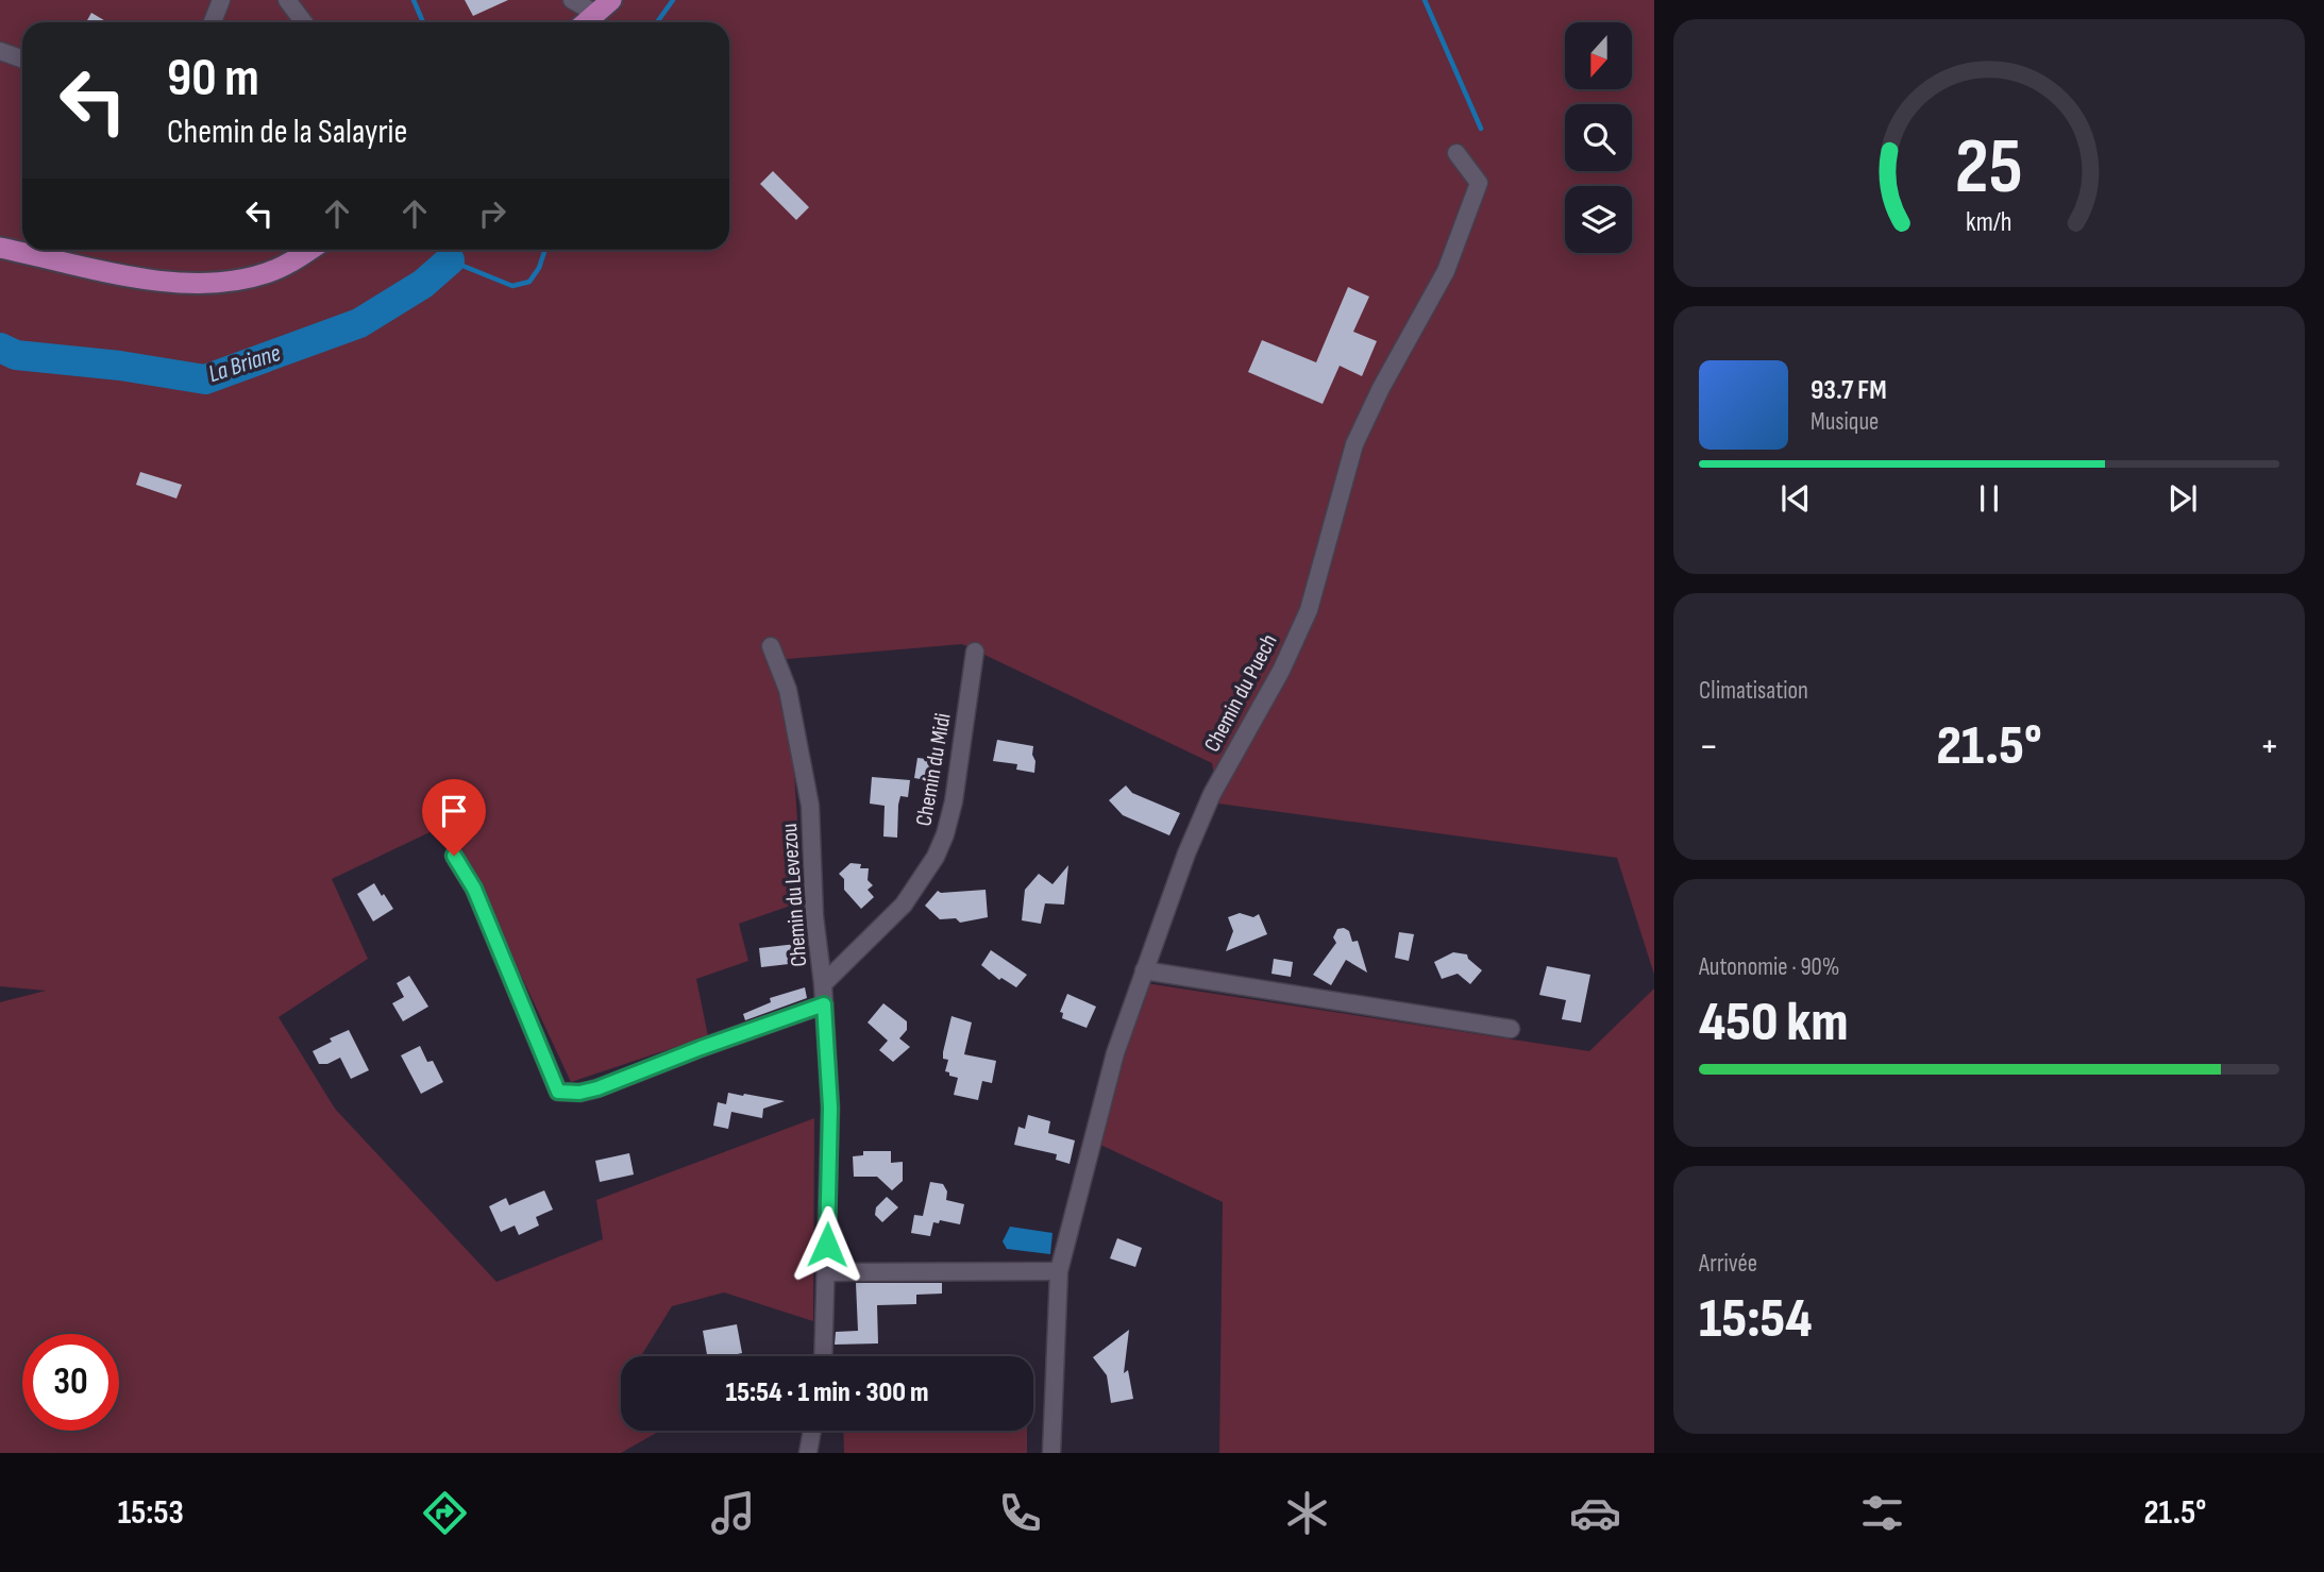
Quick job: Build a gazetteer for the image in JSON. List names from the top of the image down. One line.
{"streets":{"street":["Chemin du Puech","Chemin du Midi","Chemin du Levezou"]},"crossings":[["Chemin du Midi","Chemin du Levezou"]],"water":["La Briane"],"north":"bottom","page":{"turn":["90 m","Chemin de la Salayrie"],"song":["93.7 FM","Musique"],"tile":["Climatisation",["Autonomie · 90%","450 km"],["Arrivée","15:54"]],"heat":["−","21.5°","+"],"limit":"30","trip":"15:54 · 1 min · 300 m","tabs":["15:53","21.5°"],"gauge":["25","km/h"]}}
